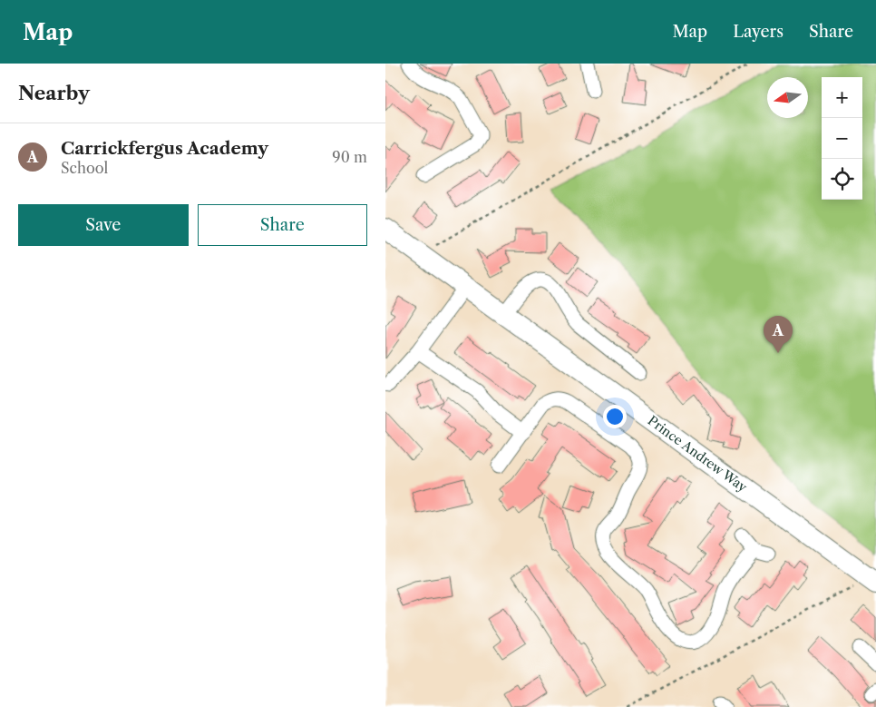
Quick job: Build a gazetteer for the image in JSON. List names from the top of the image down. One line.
{"streets":{"street":["Prince Andrew Way"]},"north":"left","page":{"header":"Map","nav":["Map","Layers","Share"],"heading":"Nearby","map_buttons":["+","−"],"list":[{"mark":"A","name":"Carrickfergus Academy","note":"School","value":"90 m"}],"buttons":["Save","Share"],"pins":"A"}}
